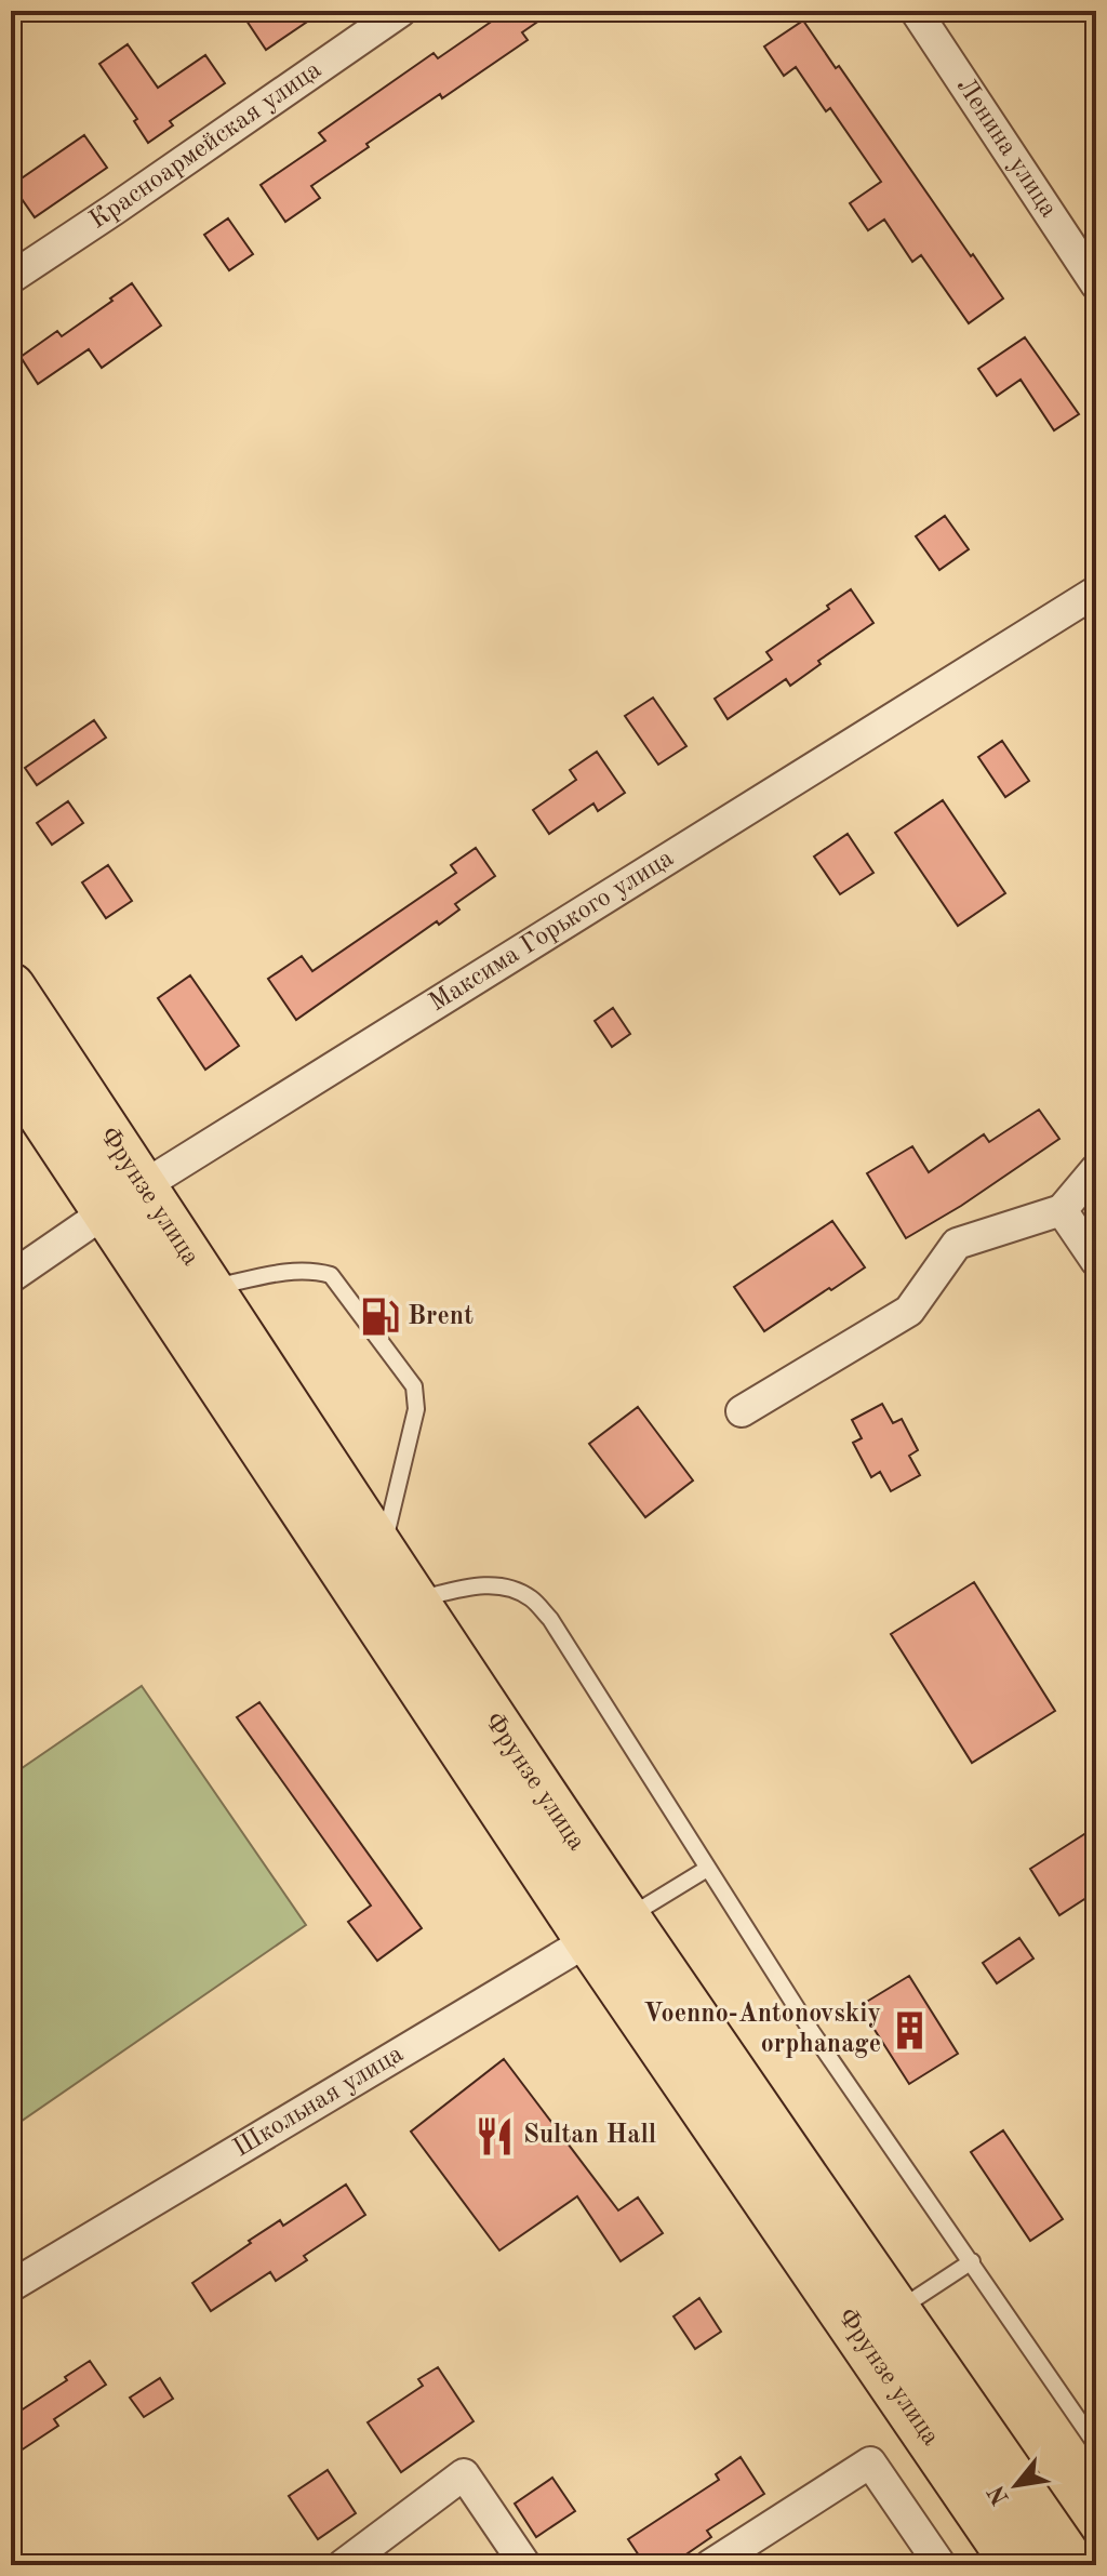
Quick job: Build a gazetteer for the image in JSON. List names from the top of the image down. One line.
{"streets":{"main road":["Фрунзе улица"],"street":["Красноармейская улица","Ленина улица","Максима Горького улица","Школьная улица"]},"crossings":[["Максима Горького улица","Фрунзе улица"],["Фрунзе улица","Школьная улица"]],"places":{"fuel station":["Brent"],"building":["Voenno-Antonovskiy orphanage"],"restaurant":["Sultan Hall"]},"north":"bottom left"}
